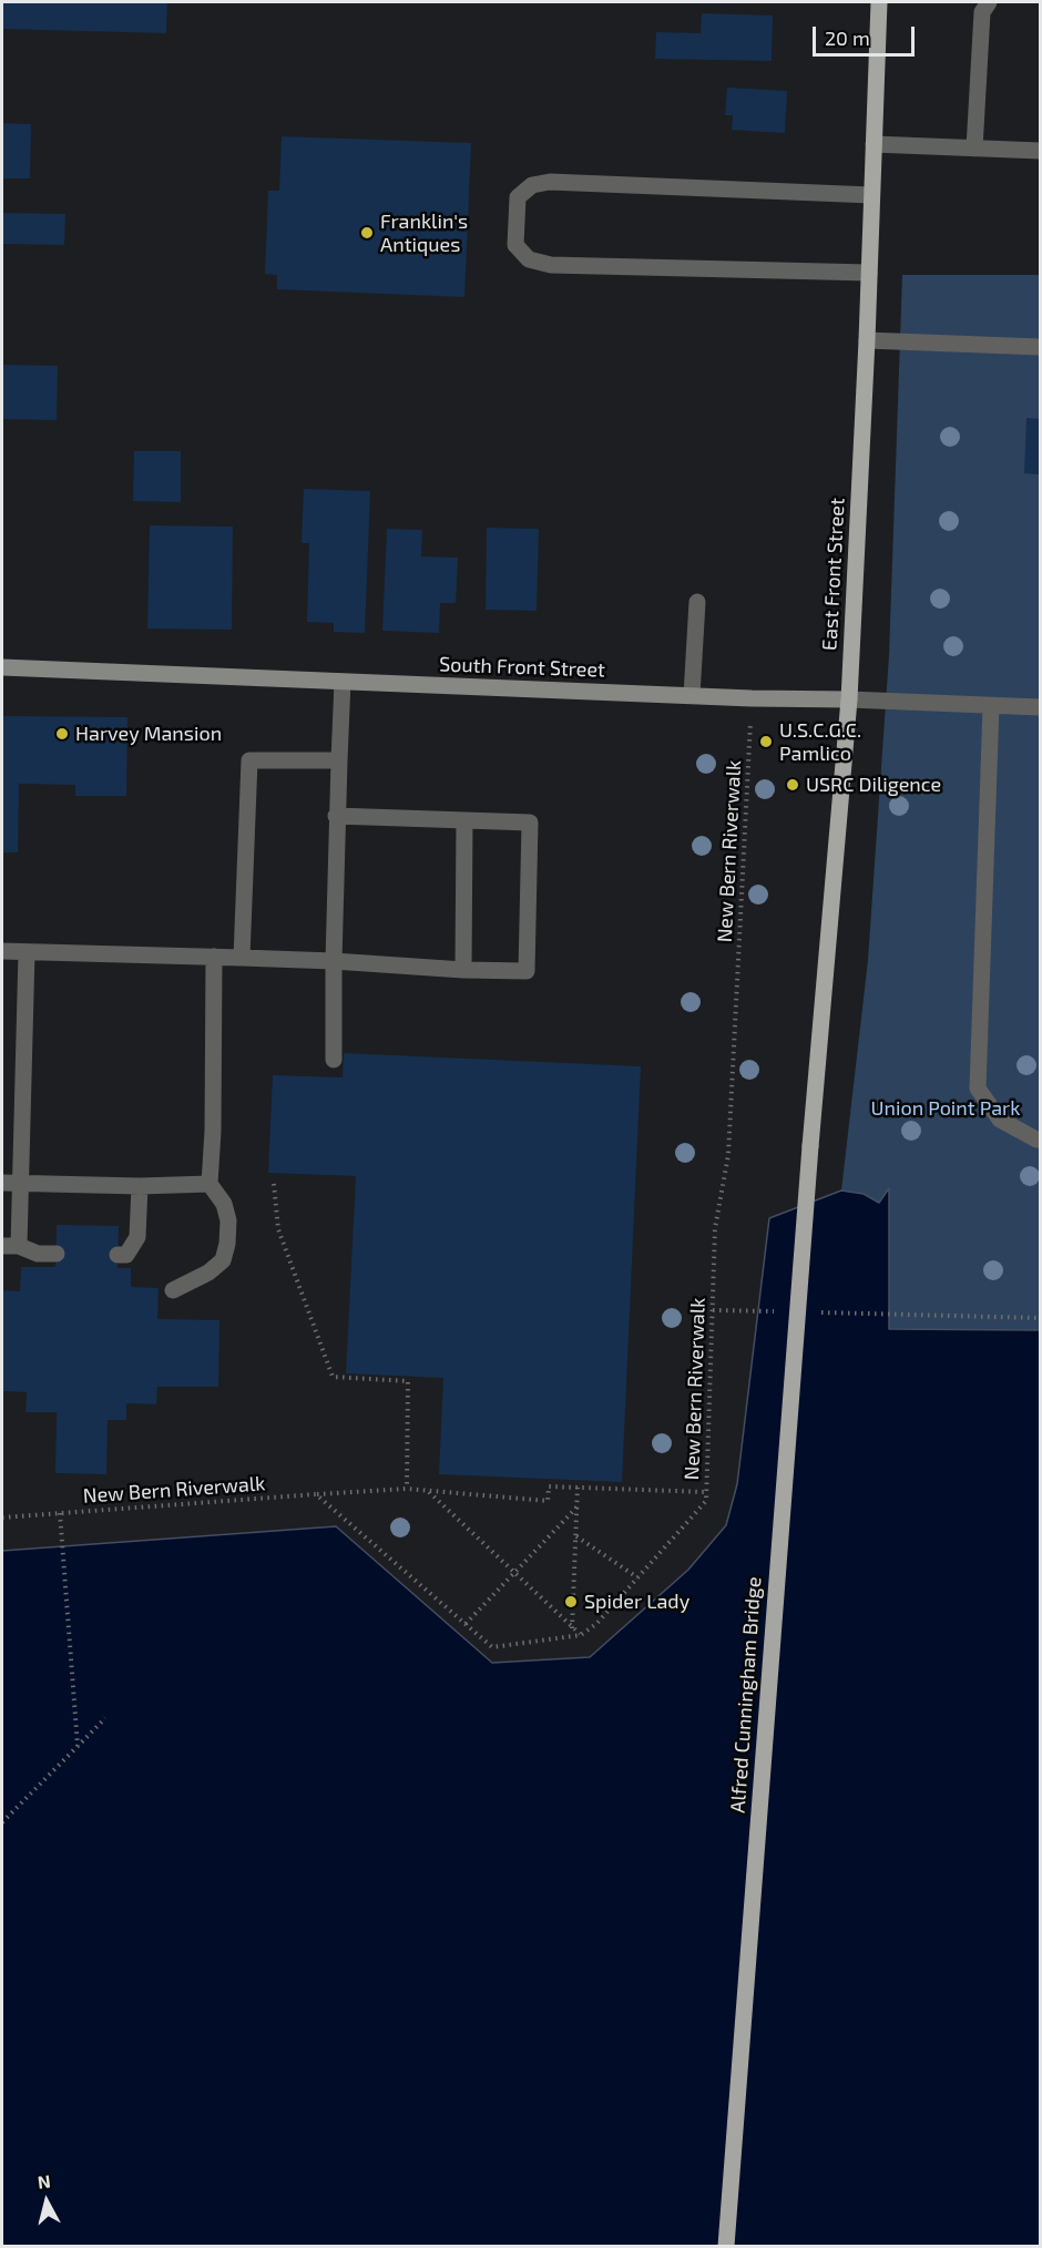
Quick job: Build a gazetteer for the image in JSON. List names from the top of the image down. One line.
{"streets":{"main road":["East Front Street","Alfred Cunningham Bridge"],"street":["South Front Street"],"path":["New Bern Riverwalk"]},"crossings":[["East Front Street","South Front Street"],["East Front Street","Alfred Cunningham Bridge"],["South Front Street","New Bern Riverwalk"]],"parks":["Union Point Park"],"places":["Franklin's Antiques","Harvey Mansion","U.S.C.G.C. Pamlico","USRC Diligence","Spider Lady"],"scale_bar":"20 m","north":"top"}
